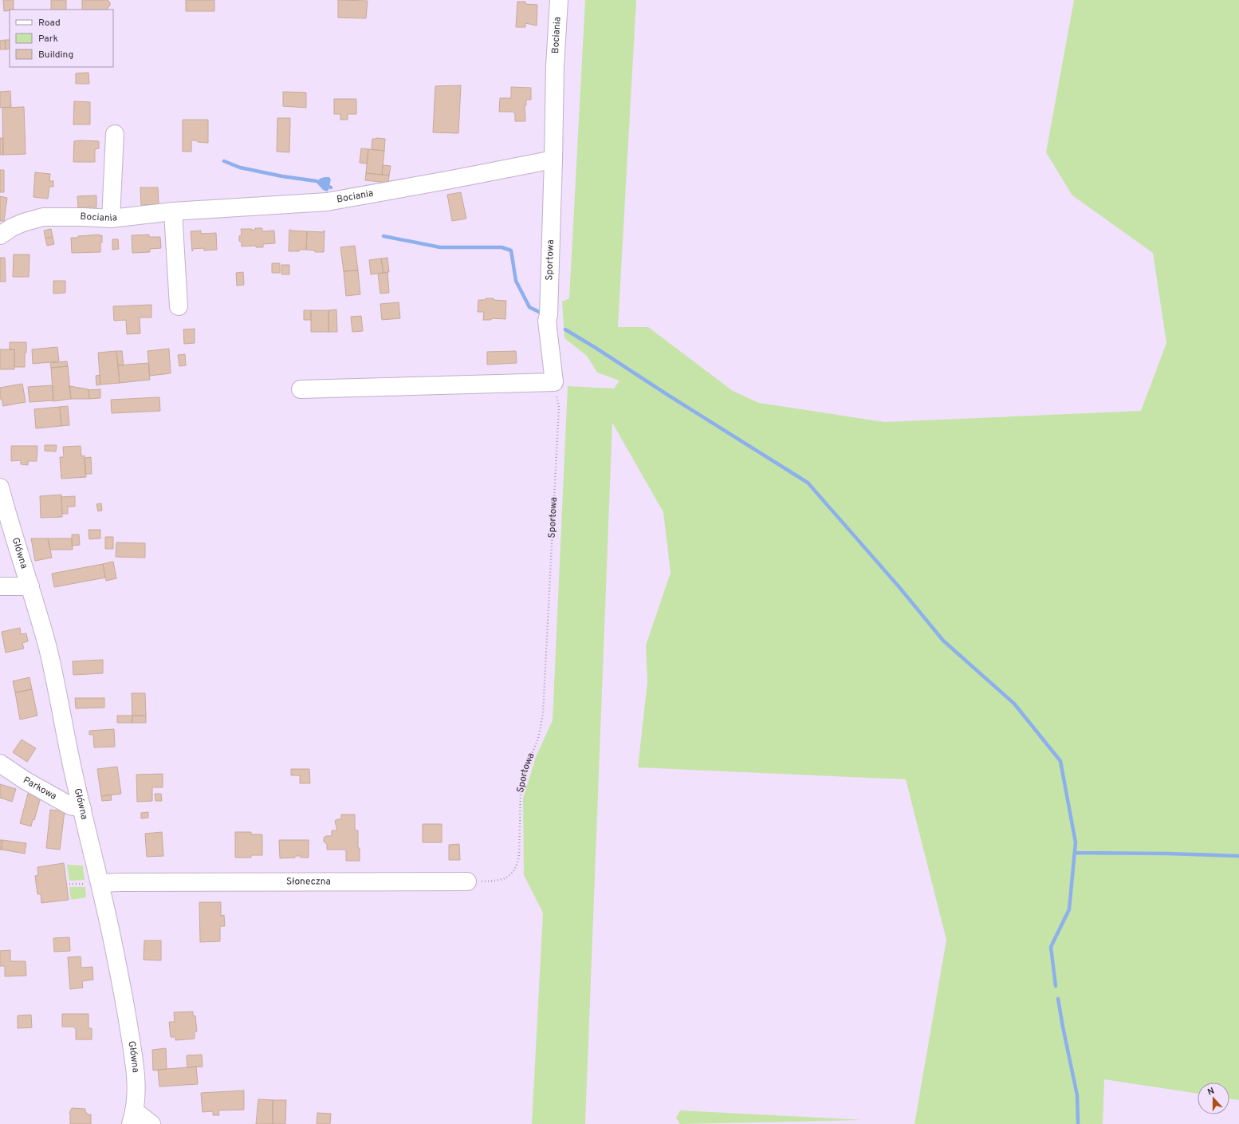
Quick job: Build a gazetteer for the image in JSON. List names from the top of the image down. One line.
{"streets":{"street":["Bociania","Sportowa","Główna","Parkowa","Słoneczna"]},"crossings":[["Bociania","Sportowa"],["Sportowa","Słoneczna"],["Główna","Parkowa"],["Główna","Słoneczna"]],"legend":["Road","Park","Building"],"north":"top"}
